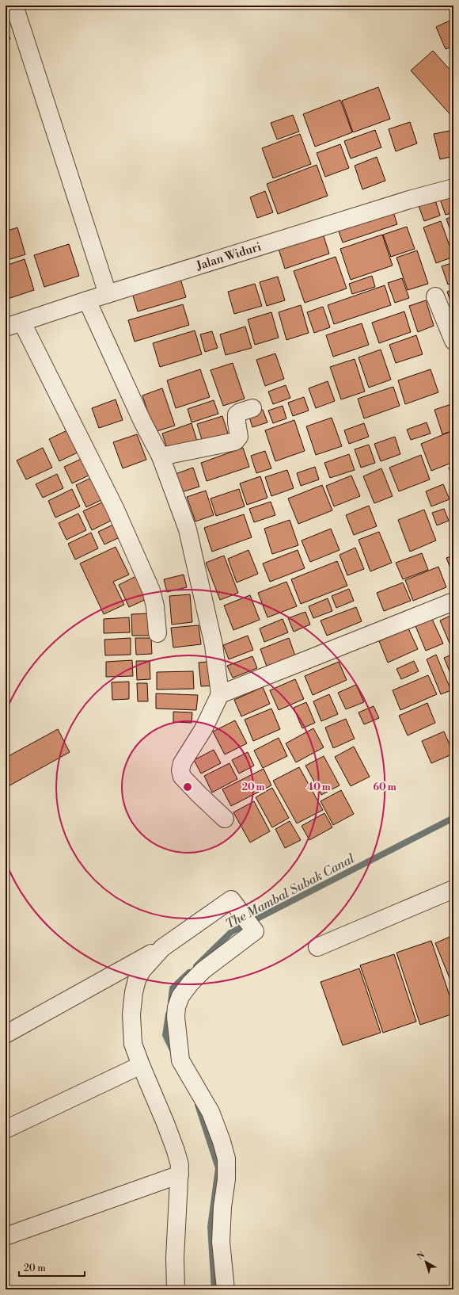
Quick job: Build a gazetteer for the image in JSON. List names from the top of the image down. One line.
{"streets":{"street":["Jalan Widuri"]},"water":["The Mambal Subak Canal"],"scale_bar":"20 m","north":"top left","rings":["20 m","40 m","60 m"]}
